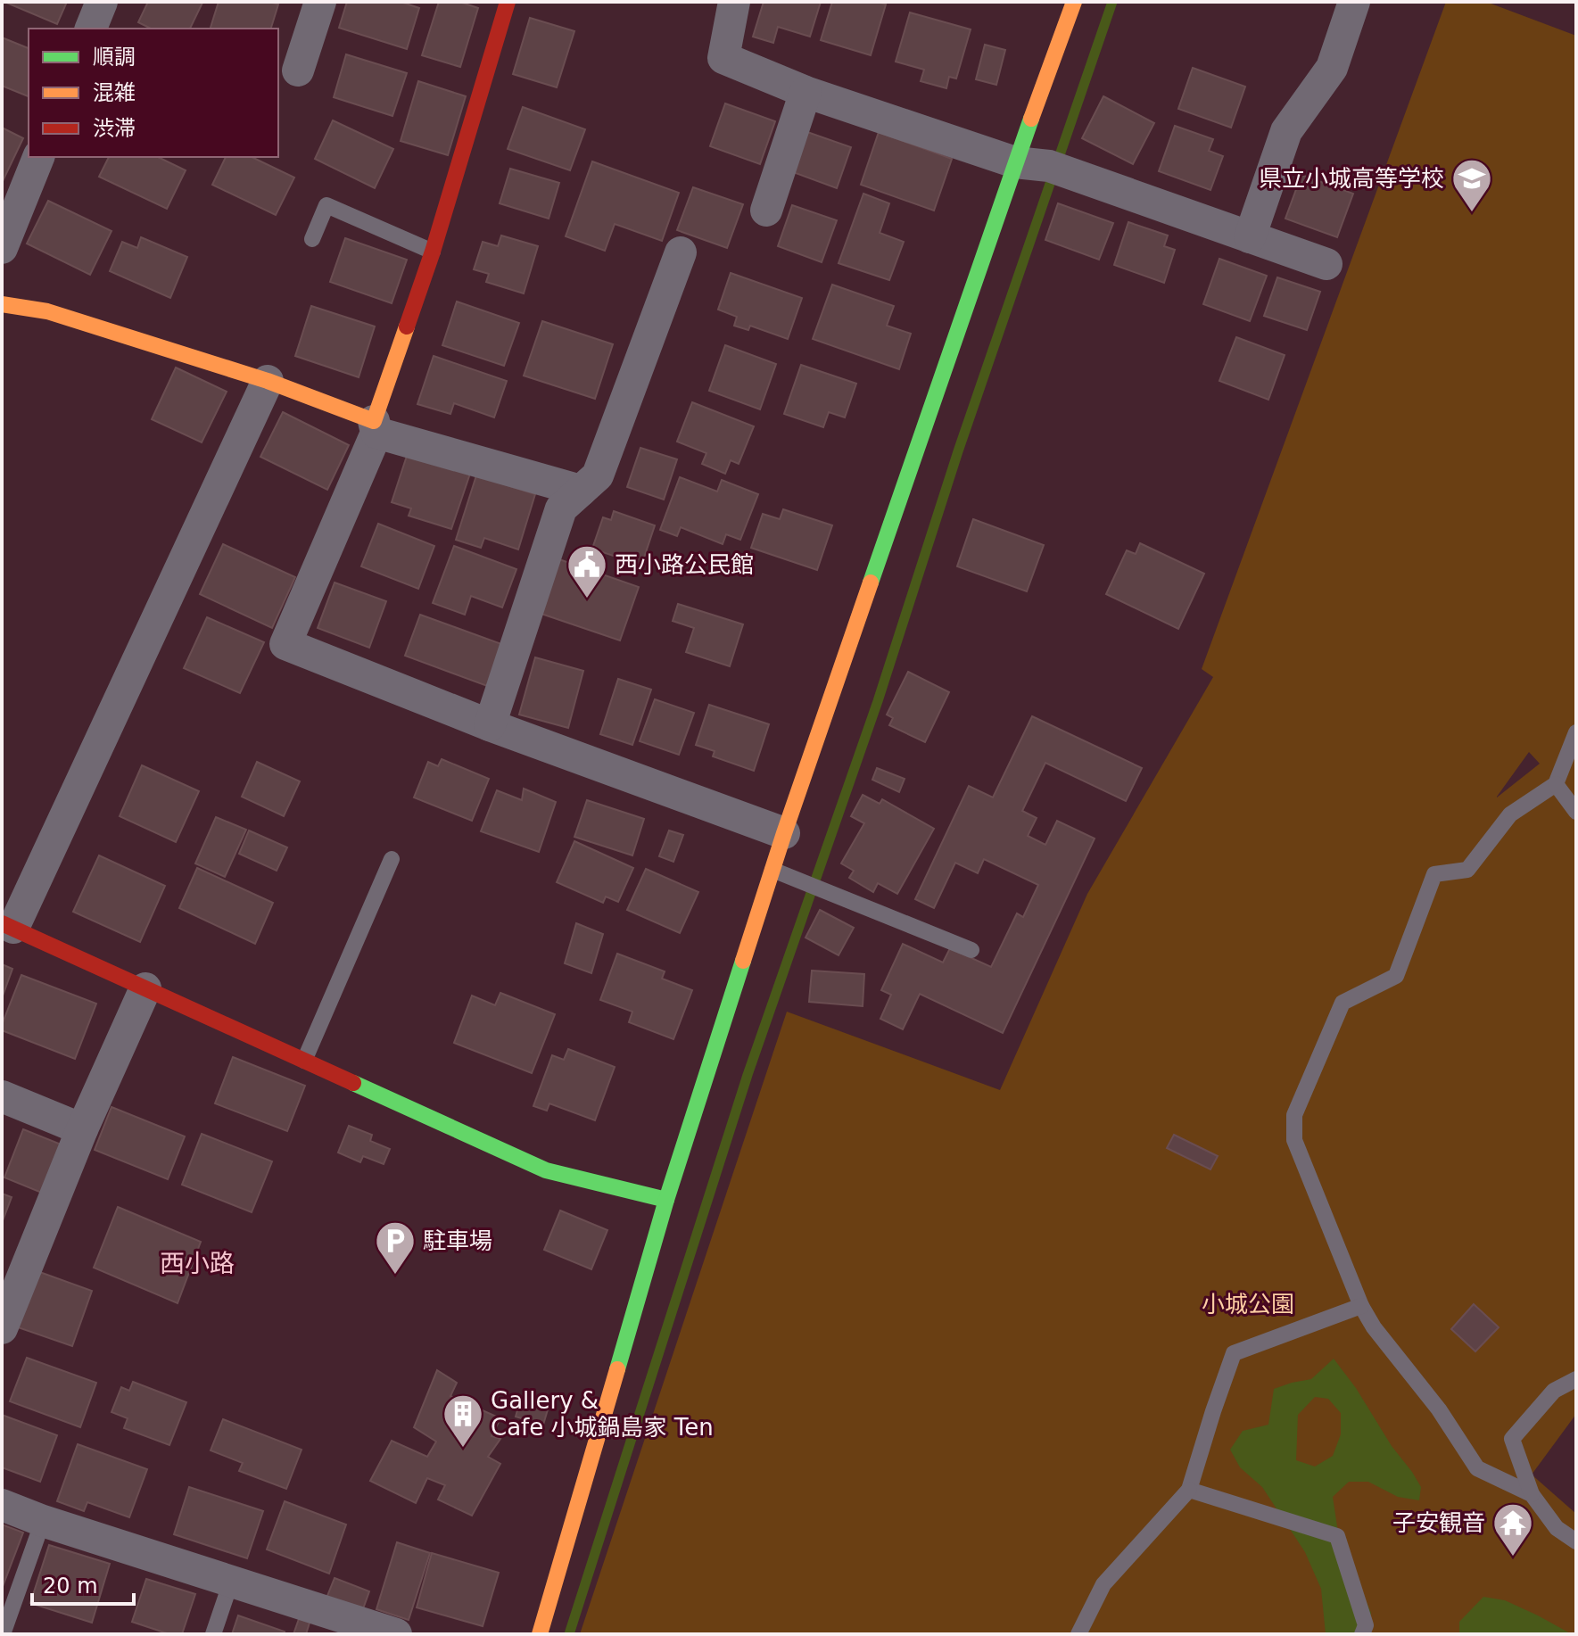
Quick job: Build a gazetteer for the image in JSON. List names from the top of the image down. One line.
{"districts":["西小路"],"parks":["小城公園"],"places":{"school or university":["県立小城高等学校"],"public building":["西小路公民館"],"parking":["駐車場"],"building":["Gallery & Cafe 小城鍋島家 Ten"],"temple":["子安観音"]},"legend":["順調","混雑","渋滞"],"scale_bar":"20 m"}
